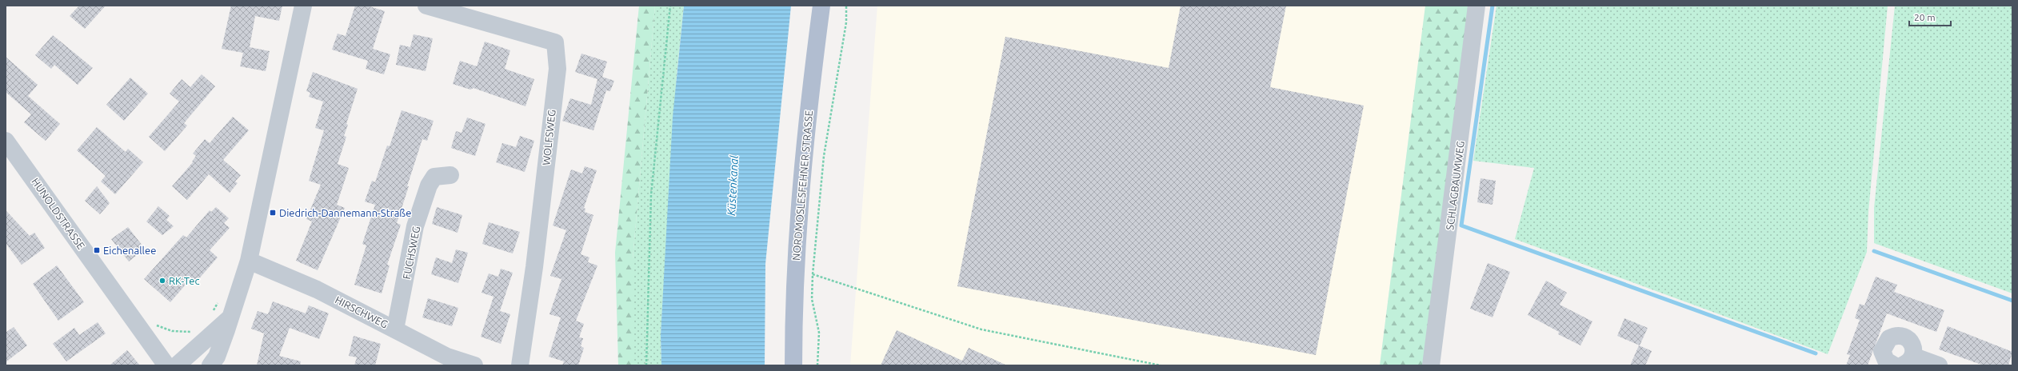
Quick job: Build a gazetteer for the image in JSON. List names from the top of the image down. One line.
{"streets":{"main road":["NORDMOSLESFEHNER STRASSE"],"street":["WOLFSWEG","SCHLAGBAUMWEG","HUNOLDSTRASSE","FUCHSWEG","HIRSCHWEG"]},"crossings":[["FUCHSWEG","HIRSCHWEG"]],"water":["Küstenkanal"],"places":{"transit":["Diedrich-Dannemann-Straße","Eichenallee"],"other":["RK-Tec"]},"scale_bar":"20 m"}
